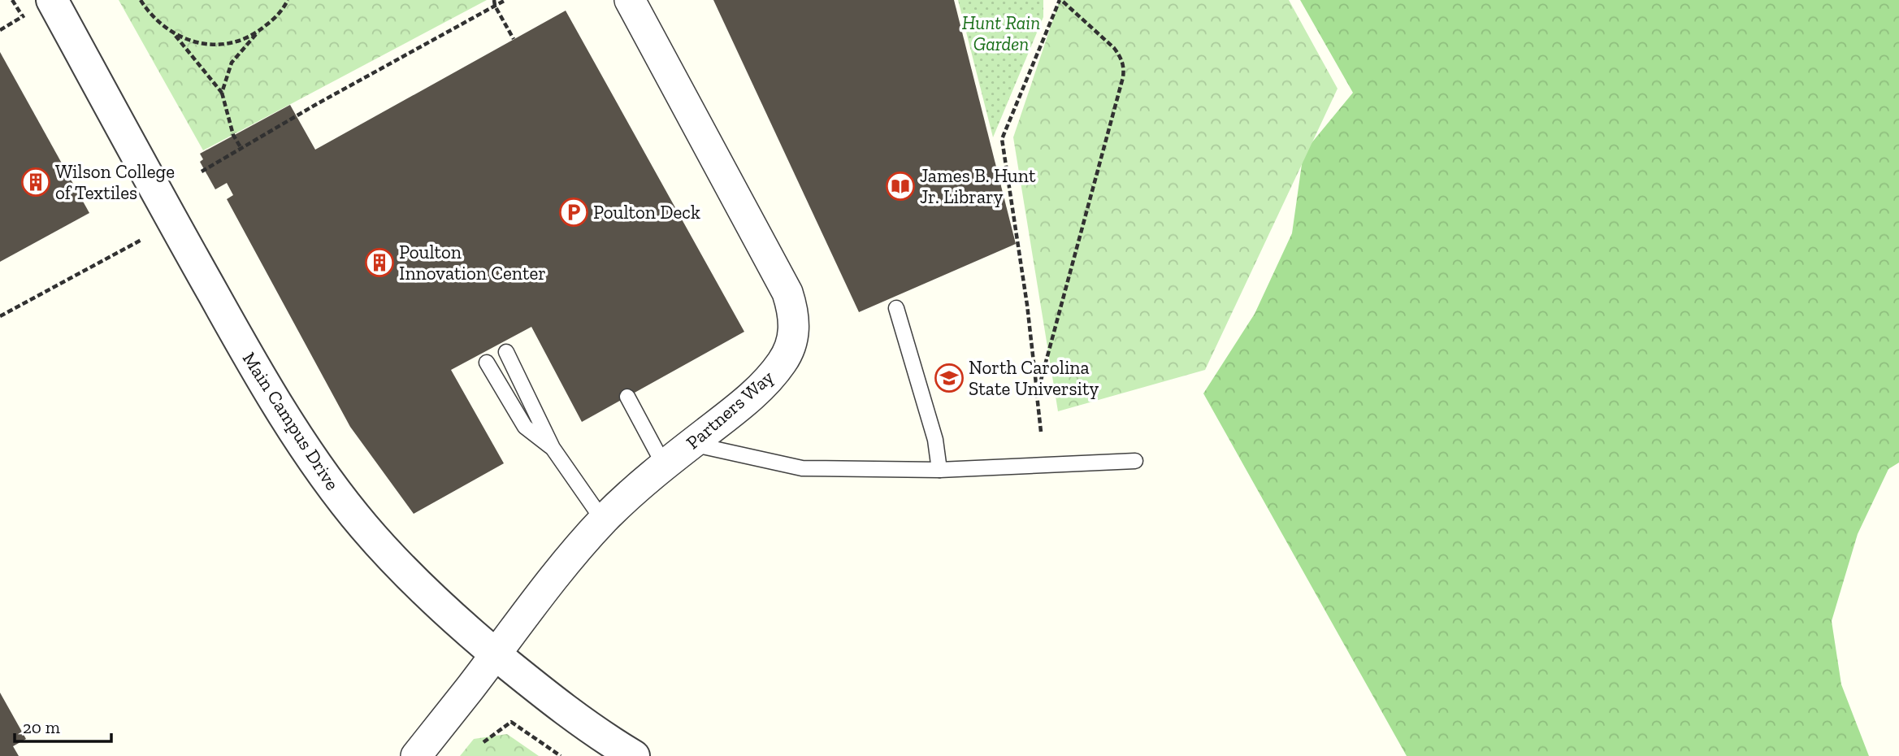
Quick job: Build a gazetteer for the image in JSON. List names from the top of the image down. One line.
{"streets":{"street":["Partners Way","Main Campus Drive"]},"crossings":[["Partners Way","Main Campus Drive"]],"parks":["Hunt Rain Garden"],"places":{"building":["Wilson College of Textiles","Poulton Innovation Center"],"library":["James B. Hunt Jr. Library"],"parking":["Poulton Deck"],"school or university":["North Carolina State University"]},"scale_bar":"20 m"}
